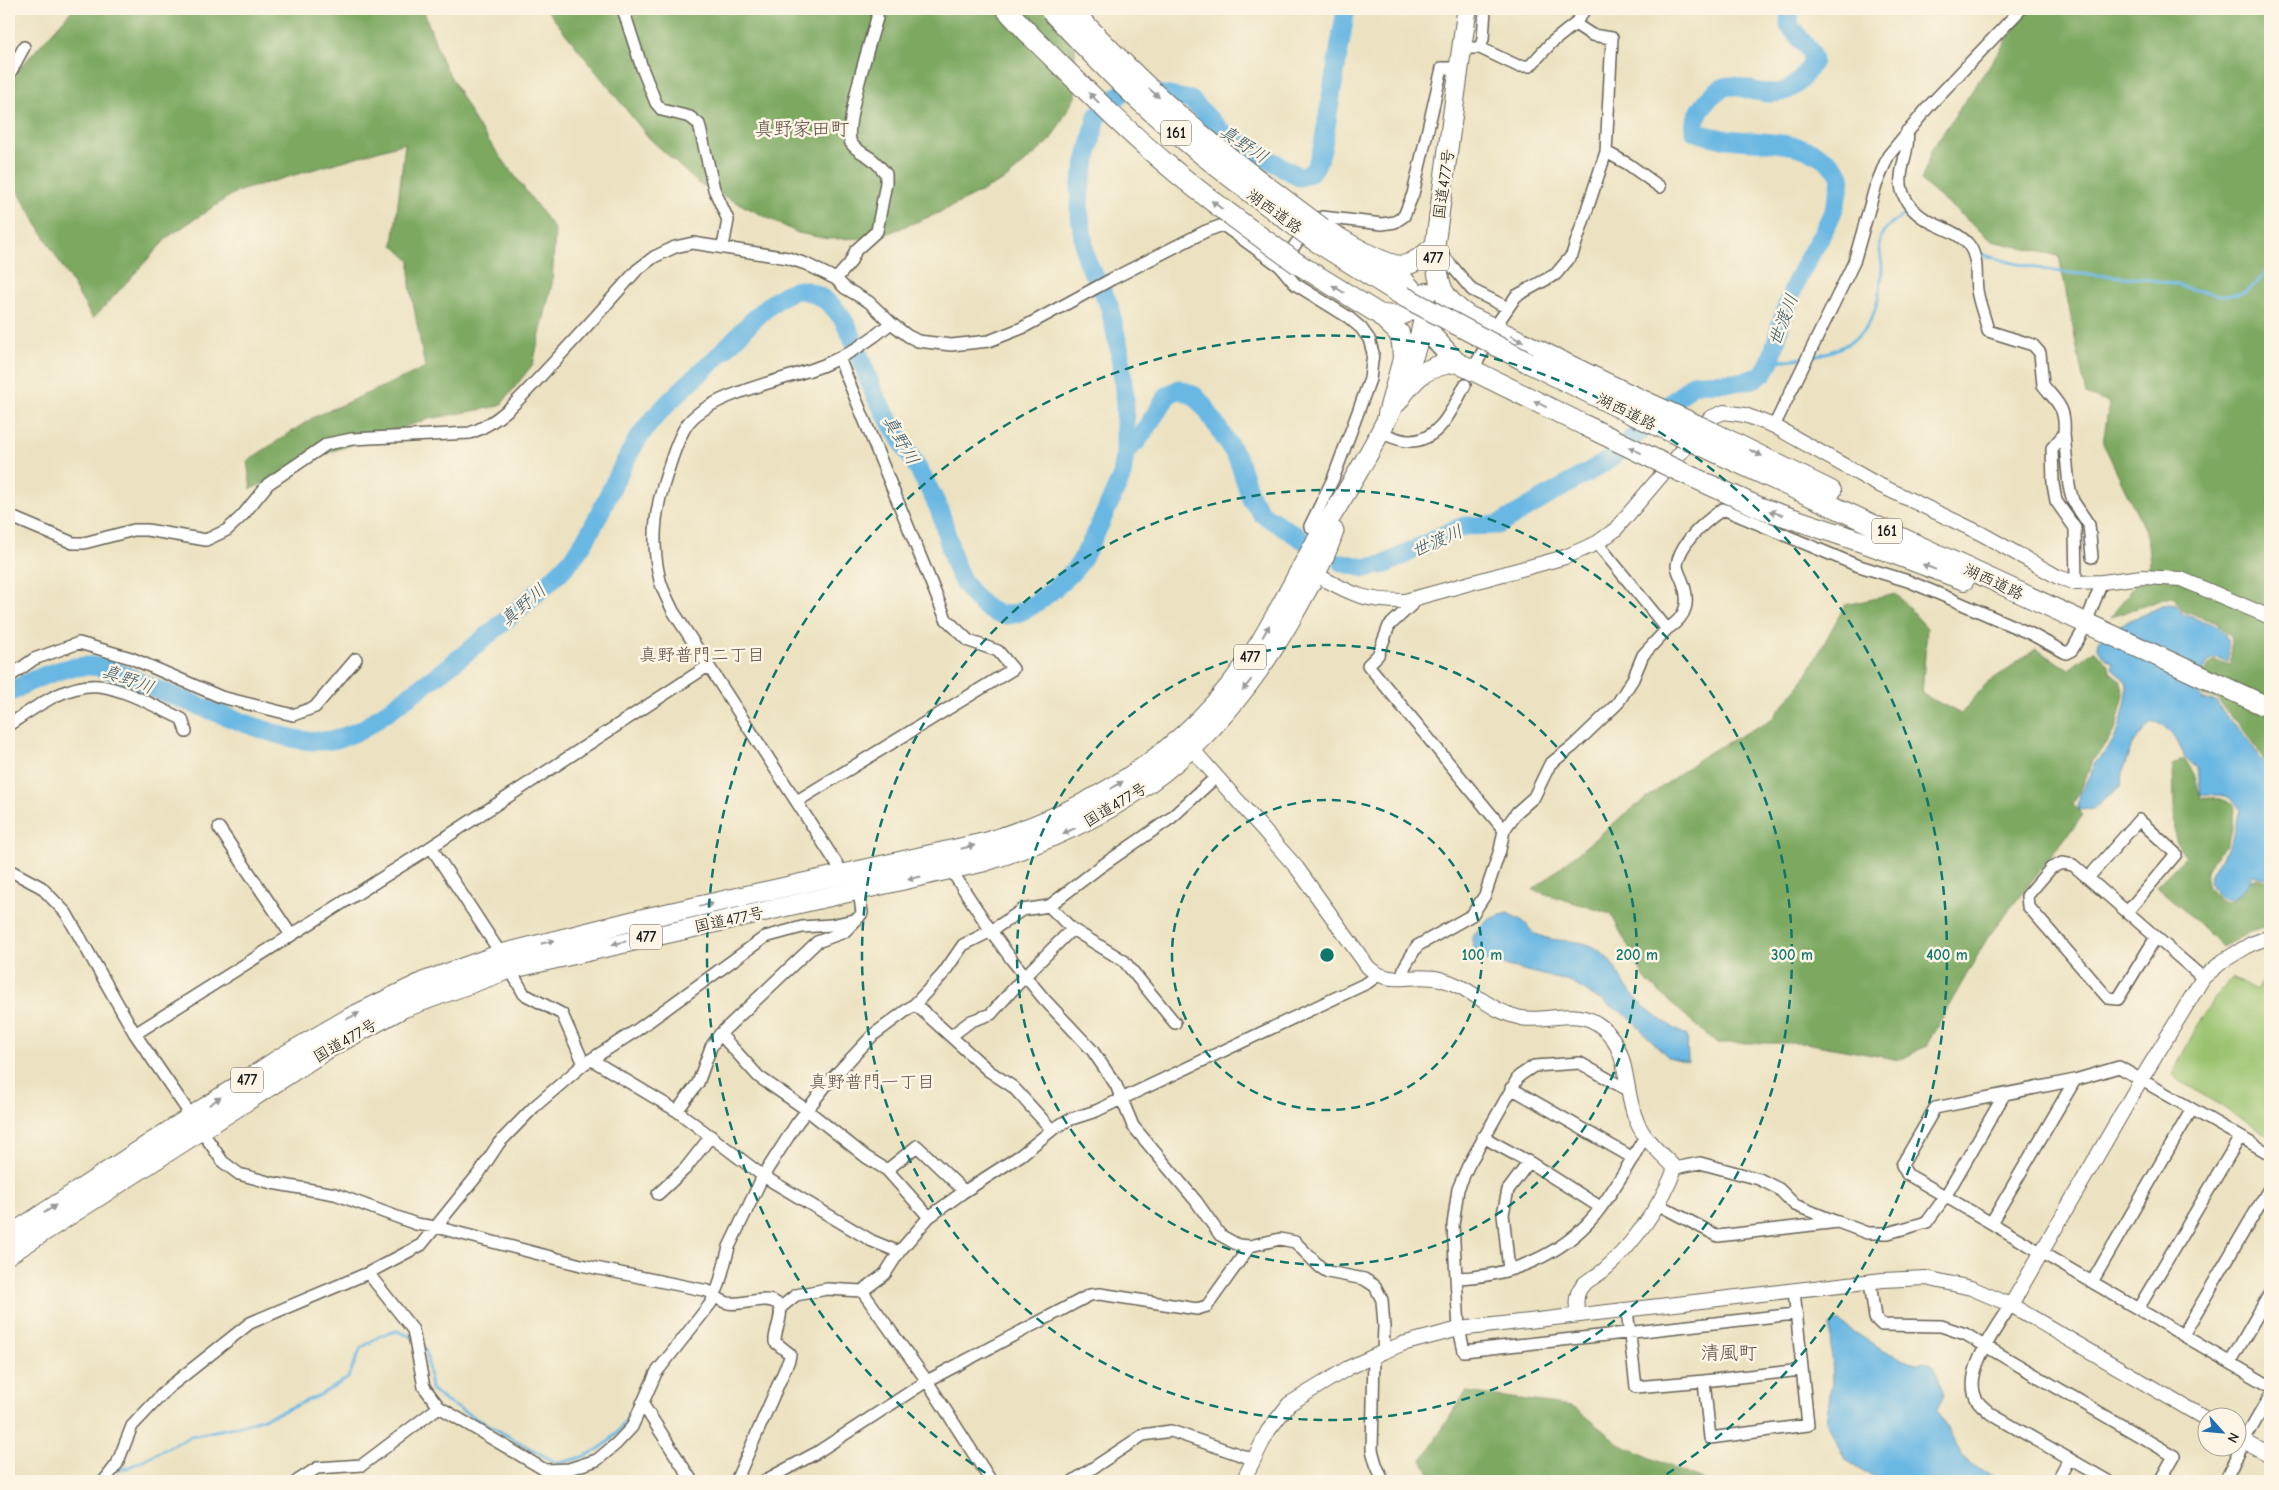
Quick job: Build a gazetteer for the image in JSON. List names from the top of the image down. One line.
{"streets":{"highway":["161","国道477号","湖西道路","477"]},"crossings":[["国道477号","湖西道路"]],"districts":["真野家田町","真野普門二丁目","真野普門一丁目","清風町"],"water":["真野川","世渡川"],"north":"bottom right","rings":["100 m","200 m","300 m","400 m"]}
